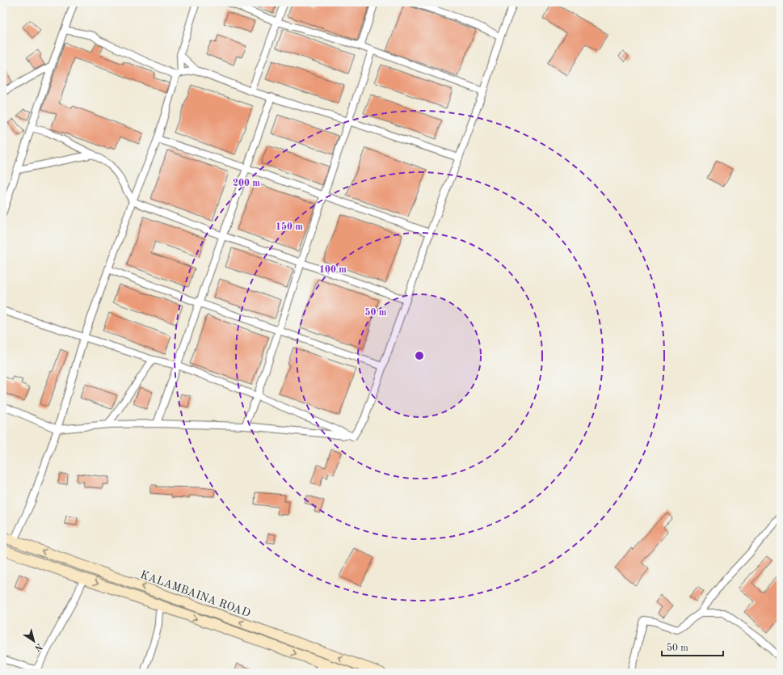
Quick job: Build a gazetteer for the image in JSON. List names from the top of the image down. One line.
{"streets":{"main road":["KALAMBAINA ROAD"]},"scale_bar":"50 m","north":"bottom right","rings":["200 m","150 m","100 m","50 m"]}
